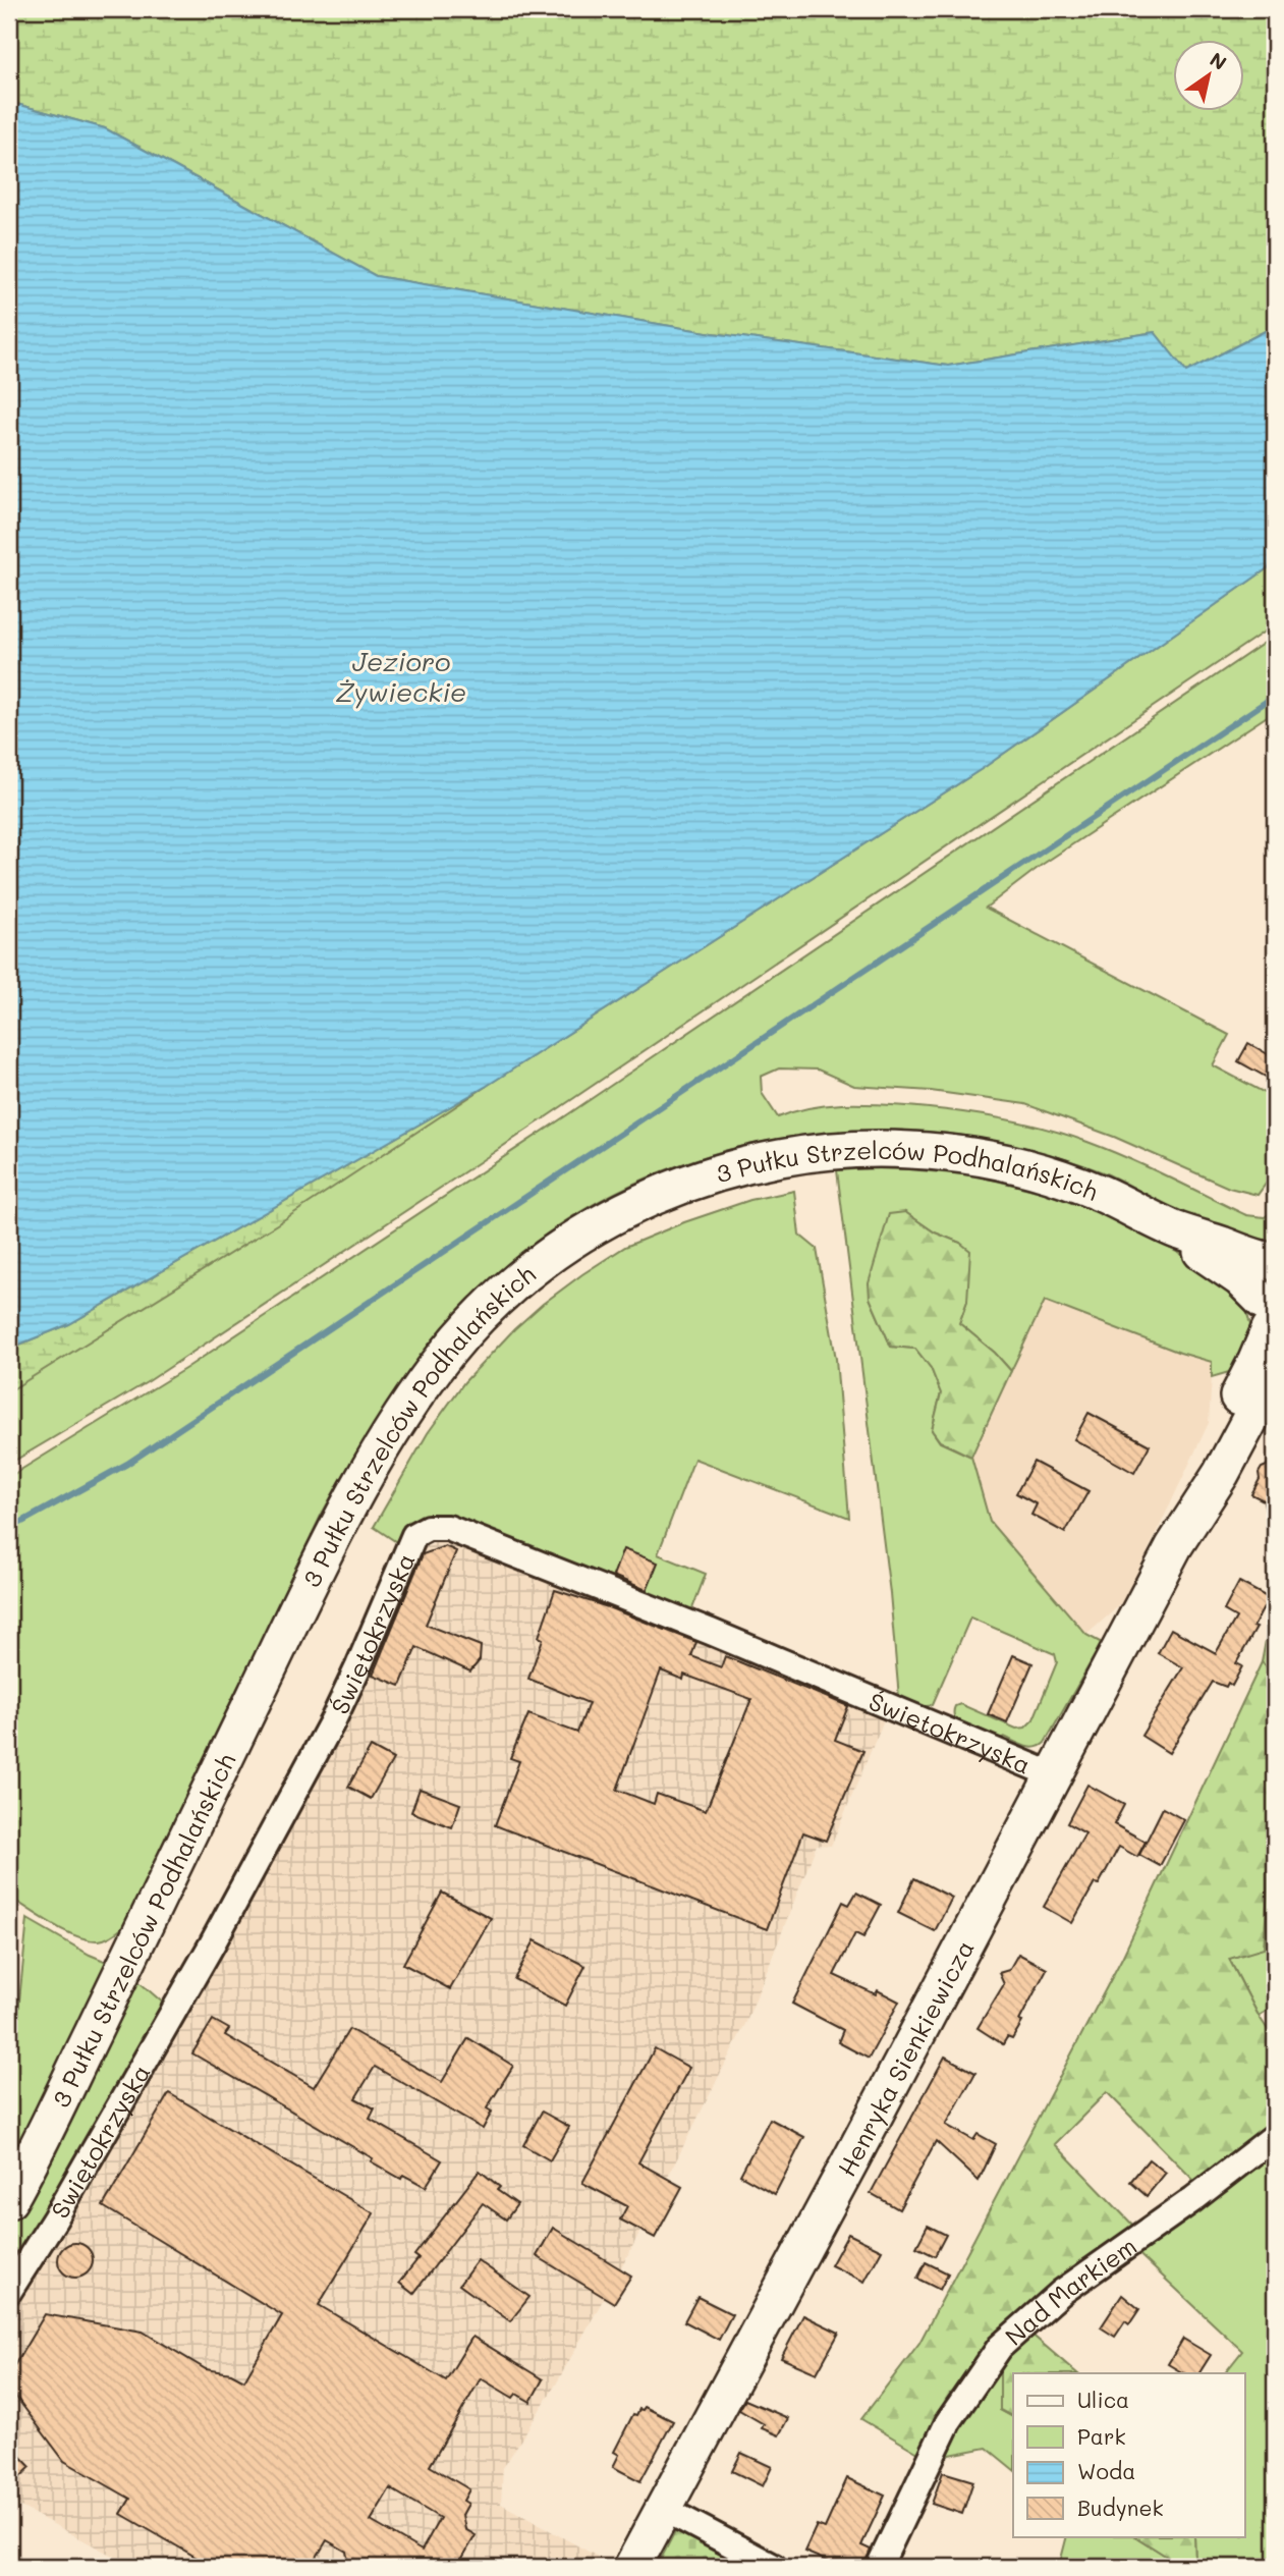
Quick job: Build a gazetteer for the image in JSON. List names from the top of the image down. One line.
{"streets":{"main road":["3 Pułku Strzelców Podhalańskich","Henryka Sienkiewicza"],"street":["Świętokrzyska","Nad Markiem"]},"crossings":[["Świętokrzyska","Henryka Sienkiewicza"]],"water":["Jezioro Żywieckie"],"legend":["Ulica","Park","Woda","Budynek"],"north":"top right"}
